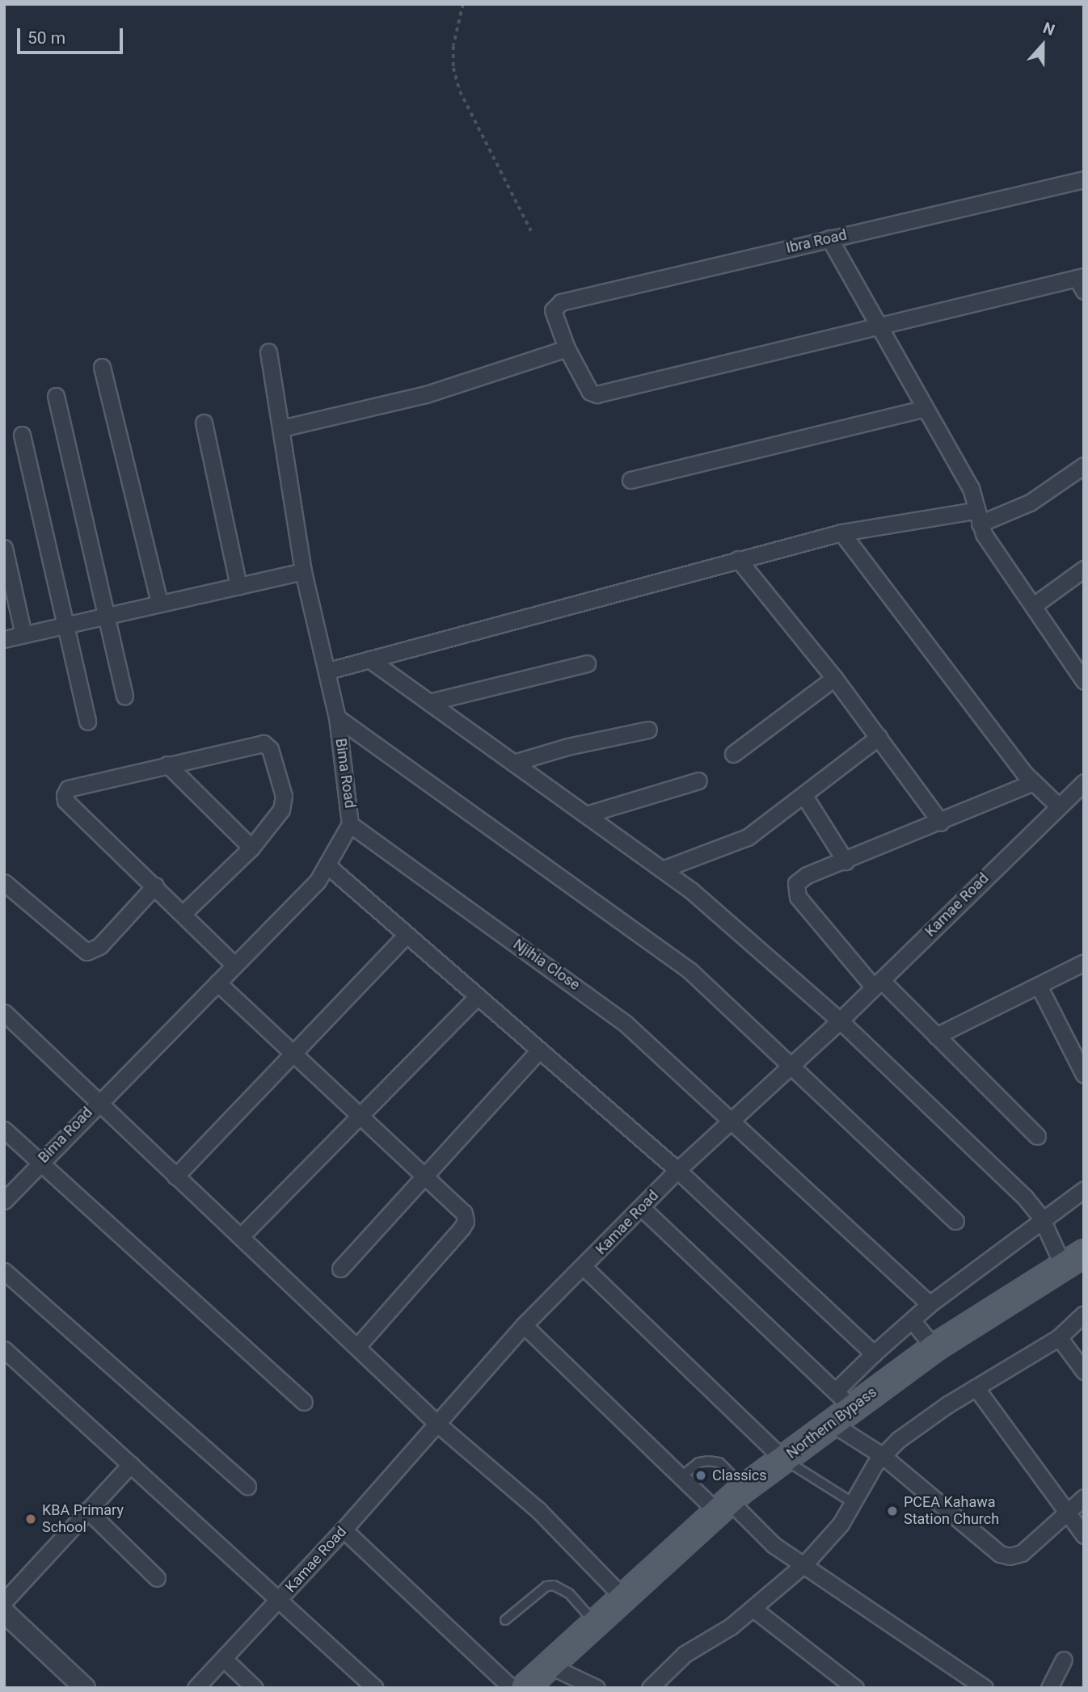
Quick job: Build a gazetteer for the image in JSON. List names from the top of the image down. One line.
{"streets":{"main road":["Northern Bypass"],"street":["Ibra Road","Bima Road","Kamae Road","Njihia Close"]},"crossings":[["Bima Road","Njihia Close"],["Kamae Road","Njihia Close"]],"places":["Classics","PCEA Kahawa Station Church","KBA Primary School"],"scale_bar":"50 m","north":"top"}
